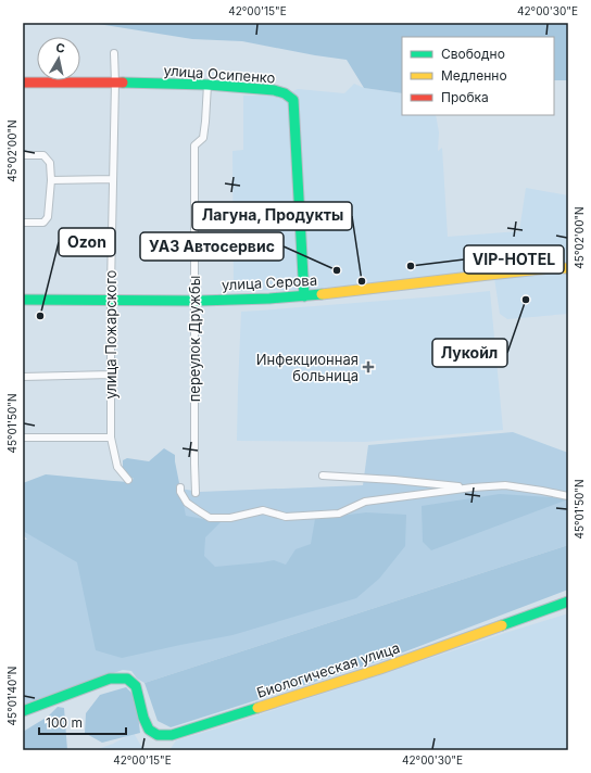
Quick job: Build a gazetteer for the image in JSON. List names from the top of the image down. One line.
{"streets":{"street":["улица Осипенко","улица Серова","улица Пожарского","переулок Дружбы","Биологическая улица"]},"crossings":[["улица Осипенко","улица Серова"],["улица Осипенко","улица Пожарского"],["улица Осипенко","переулок Дружбы"],["улица Серова","улица Пожарского"],["улица Серова","переулок Дружбы"]],"places":{"other":["VIP-HOTEL","УАЗ Автосервис","Лагуна, Продукты","Лукойл","Ozon"],"health":["Инфекционная больница"]},"legend":["Свободно","Медленно","Пробка"],"scale_bar":"100 m","north":"top","coordinates":["42°00'15\"E","42°00'30\"E","45°02'00\"N","45°01'50\"N","45°01'40\"N"]}
